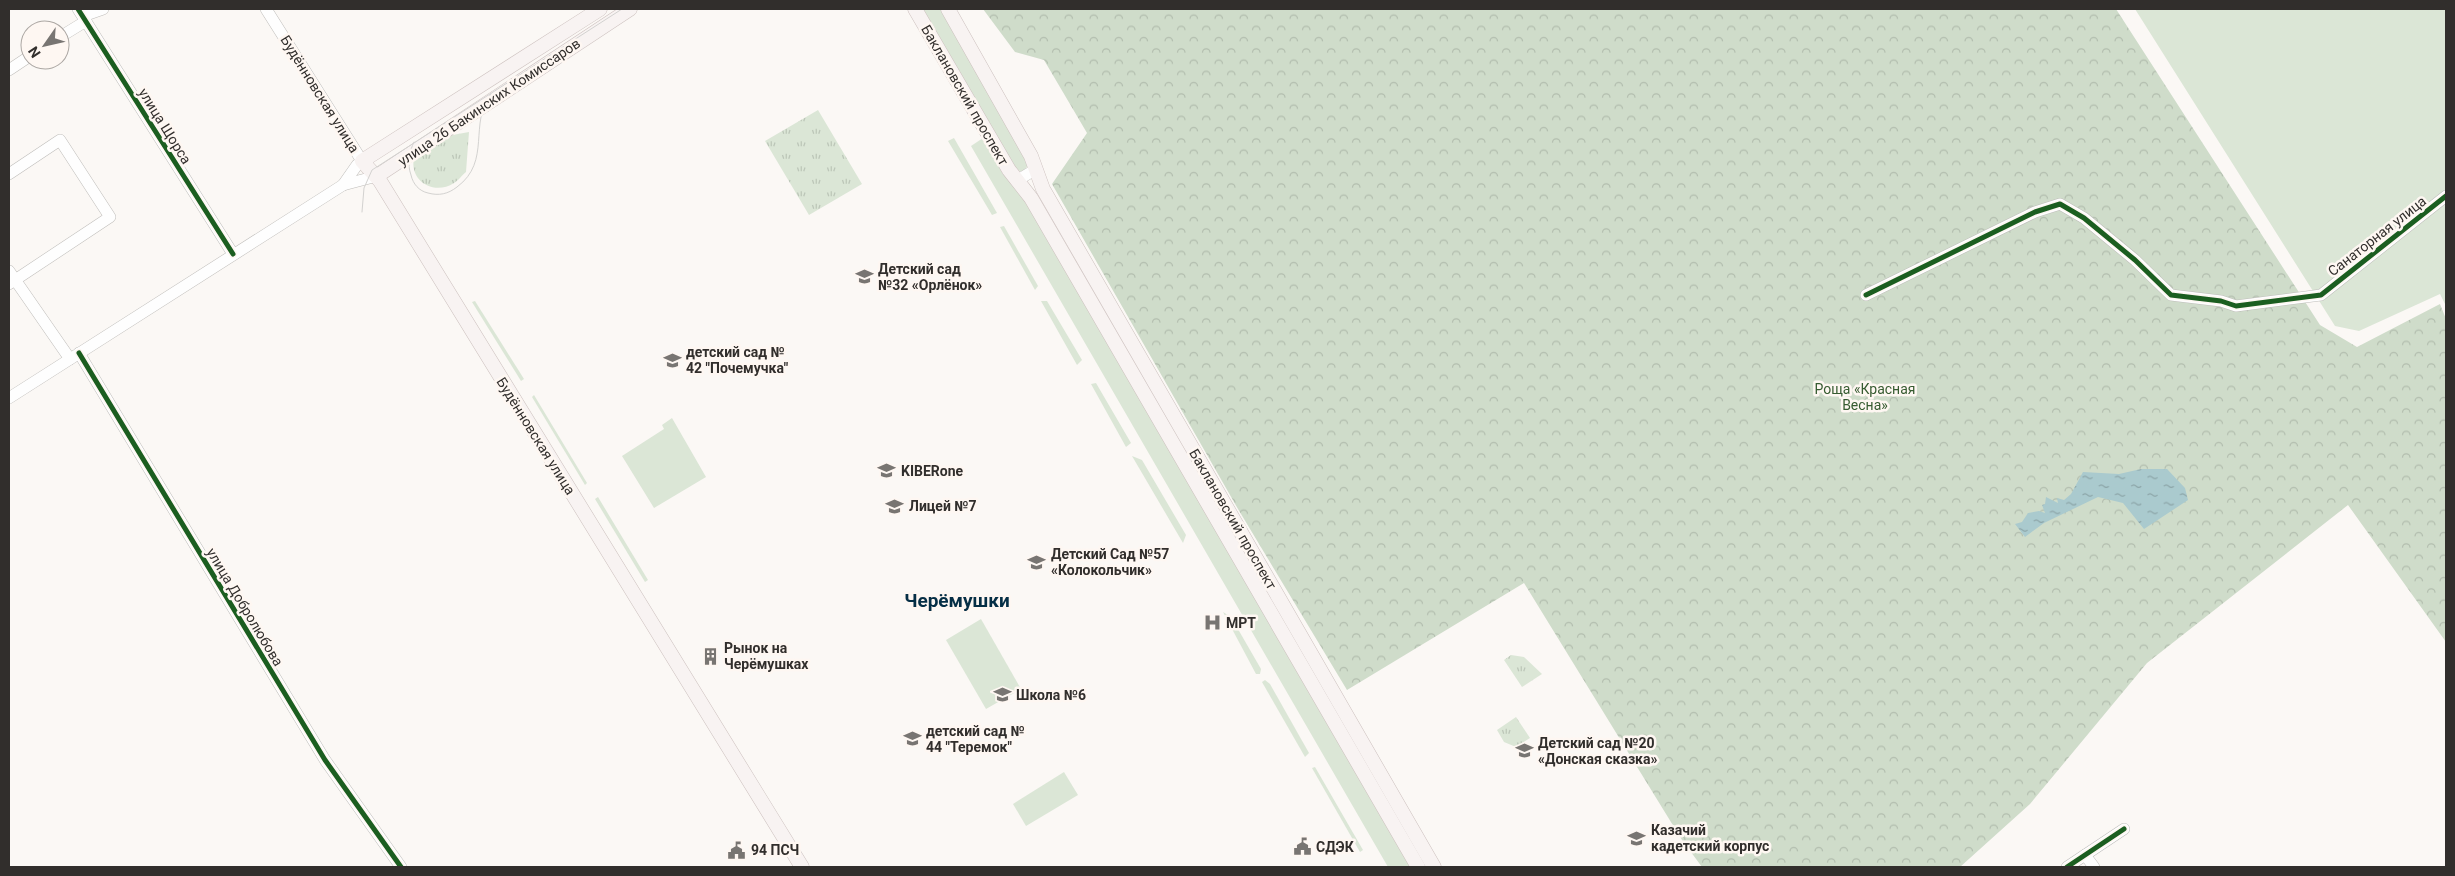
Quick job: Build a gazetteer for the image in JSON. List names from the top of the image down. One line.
{"streets":{"main road":["Будённовская улица","Баклановский проспект","улица 26 Бакинских Комиссаров"],"street":["улица Щорса","Санаторная улица","улица Добролюбова"]},"crossings":[["Будённовская улица","улица 26 Бакинских Комиссаров"],["улица 26 Бакинских Комиссаров","улица Щорса"],["улица 26 Бакинских Комиссаров","улица Добролюбова"]],"districts":["Черёмушки"],"parks":["Роща «Красная Весна»"],"places":{"school or university":["Детский сад №32 «Орлёнок»","детский сад № 42 \"Почемучка\"","KIBERone","Лицей №7","Детский Сад №57 «Колокольчик»","Школа №6","детский сад № 44 \"Теремок\"","Детский сад №20 «Донская сказка»","Казачий кадетский корпус"],"hospital":["МРТ"],"building":["Рынок на Черёмушках"],"public building":["СДЭК","94 ПСЧ"]},"north":"bottom left"}
